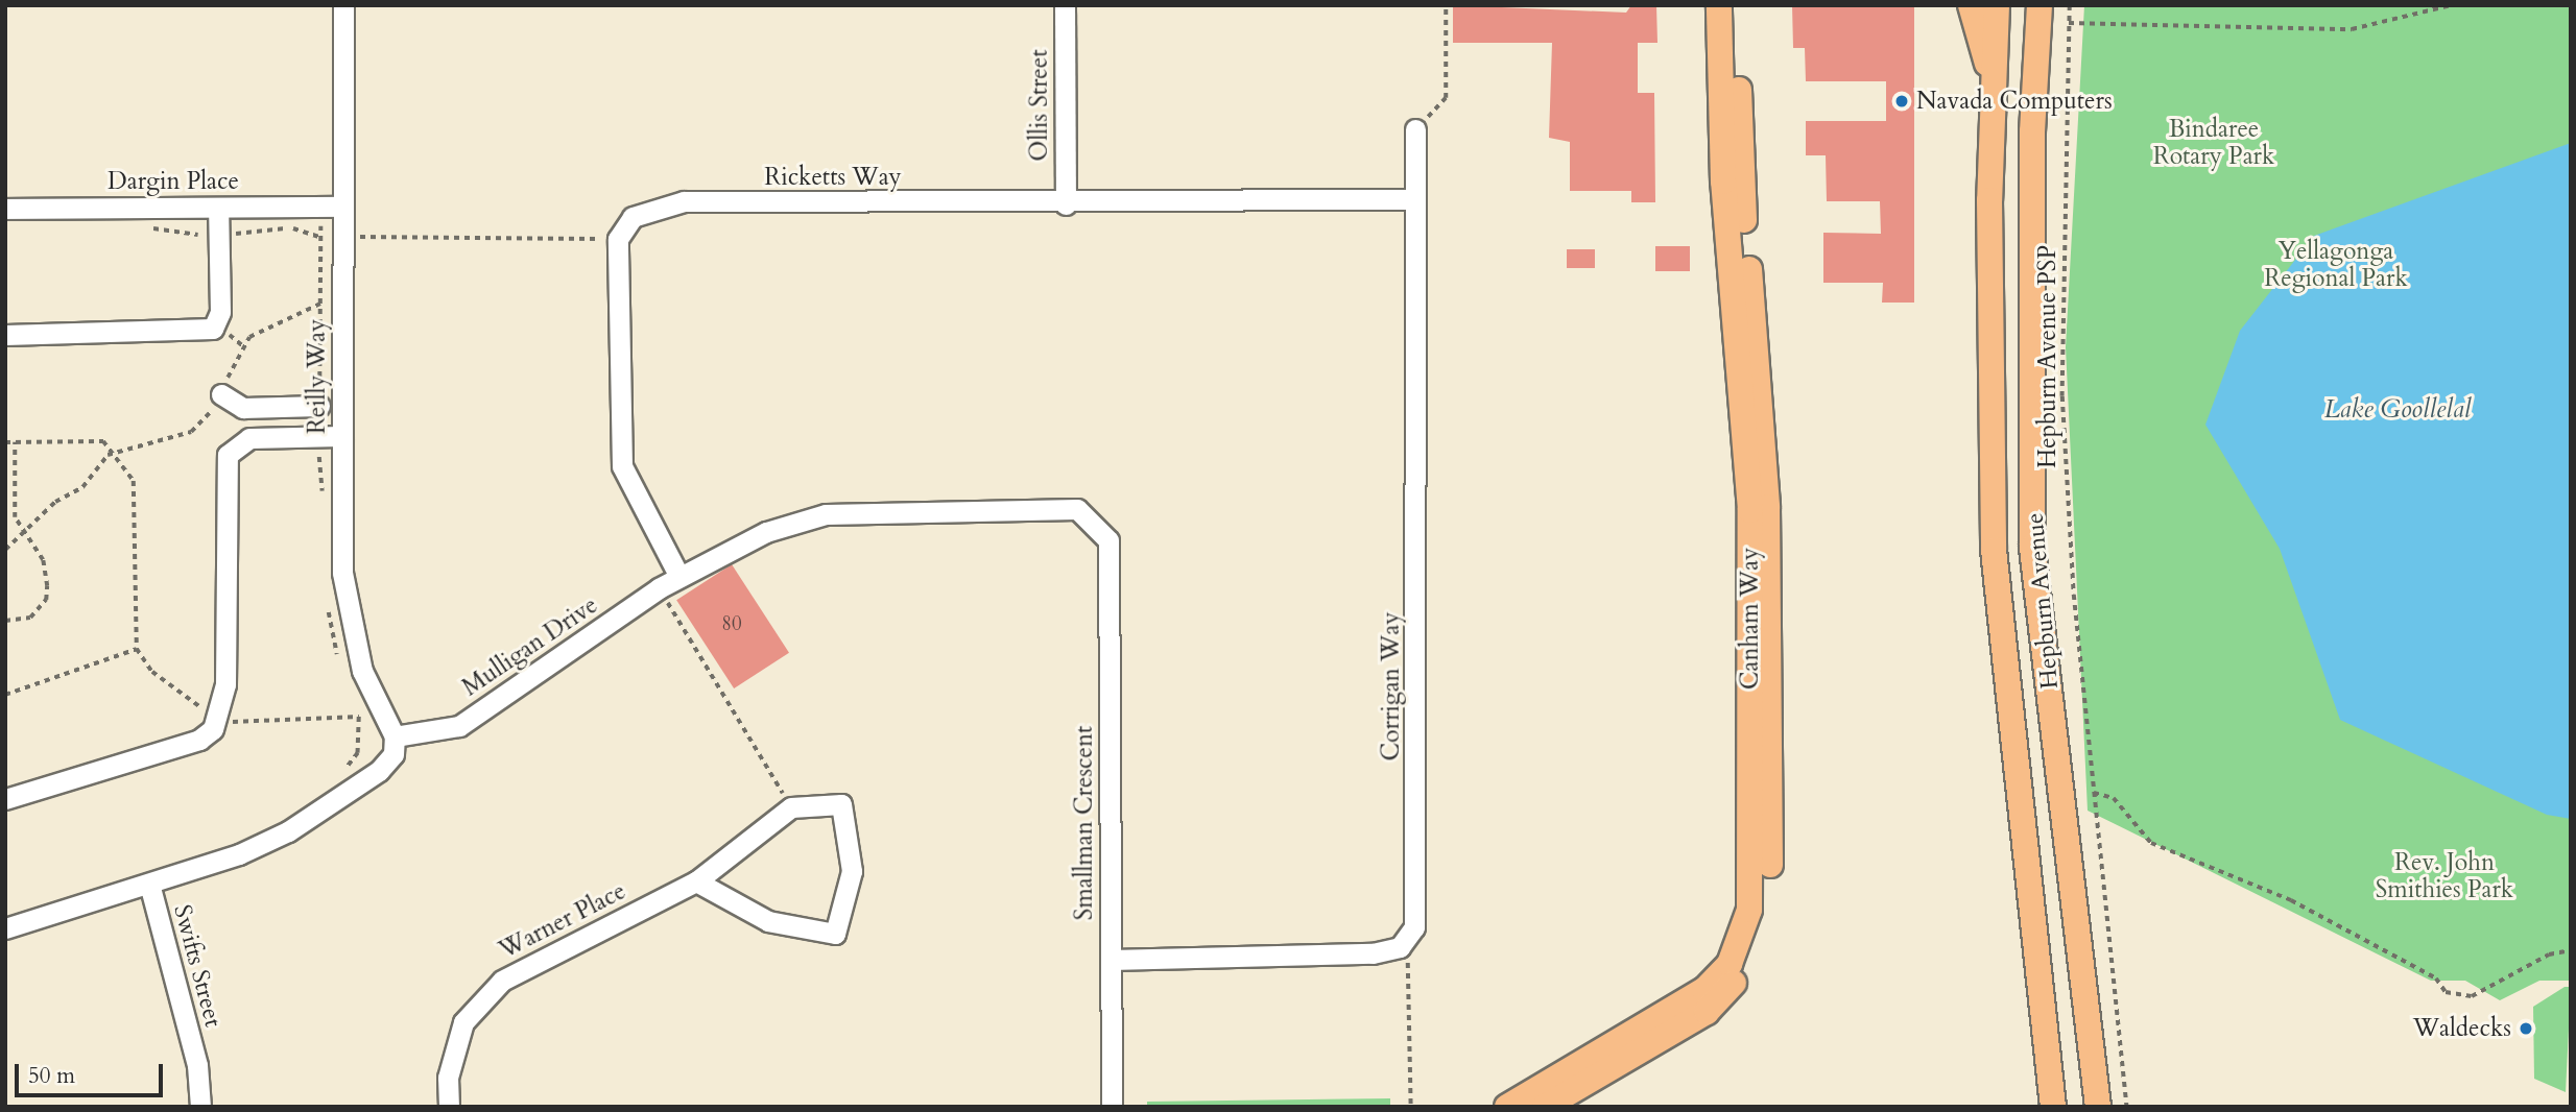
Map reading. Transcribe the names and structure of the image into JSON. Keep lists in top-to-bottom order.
{
  "streets": {
    "main road": ["Hepburn Avenue", "Canham Way"],
    "street": [
      "Ollis Street",
      "Ricketts Way",
      "Dargin Place",
      "Reilly Way",
      "Mulligan Drive",
      "Corrigan Way",
      "Smallman Crescent",
      "Warner Place",
      "Swifts Street"
    ],
    "path": ["Hepburn Avenue PSP"]
  },
  "crossings": [
    ["Ollis Street", "Ricketts Way"],
    ["Ricketts Way", "Corrigan Way"],
    ["Dargin Place", "Reilly Way"],
    ["Reilly Way", "Mulligan Drive"],
    ["Mulligan Drive", "Smallman Crescent"]
  ],
  "water": ["Lake Goollelal"],
  "parks": ["Bindaree Rotary Park", "Yellagonga Regional Park", "Rev. John Smithies Park"],
  "places": ["Navada Computers", "Waldecks"],
  "house_numbers": ["80"],
  "scale_bar": "50 m"
}
